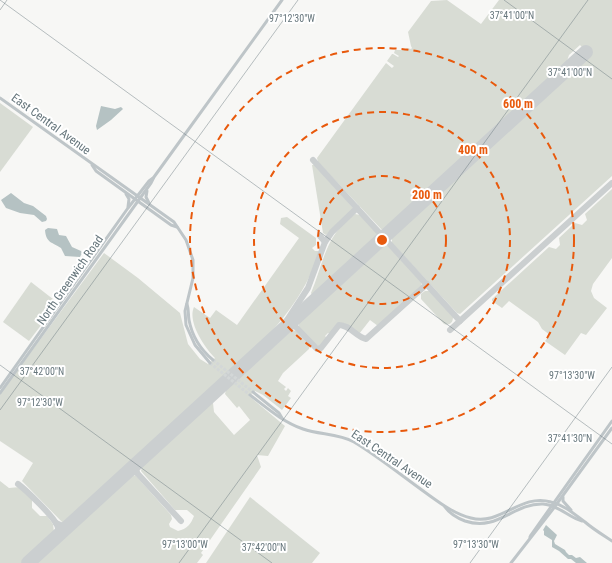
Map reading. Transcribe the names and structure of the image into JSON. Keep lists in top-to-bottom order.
{
  "streets": {
    "main road": ["East Central Avenue", "North Greenwich Road"]
  },
  "crossings": [
    ["East Central Avenue", "North Greenwich Road"]
  ],
  "coordinates": [
    "37°41'00\"N",
    "97°12'30\"W",
    "37°42'00\"N",
    "97°13'30\"W",
    "37°41'30\"N",
    "97°13'00\"W"
  ],
  "rings": ["600 m", "400 m", "200 m"]
}
